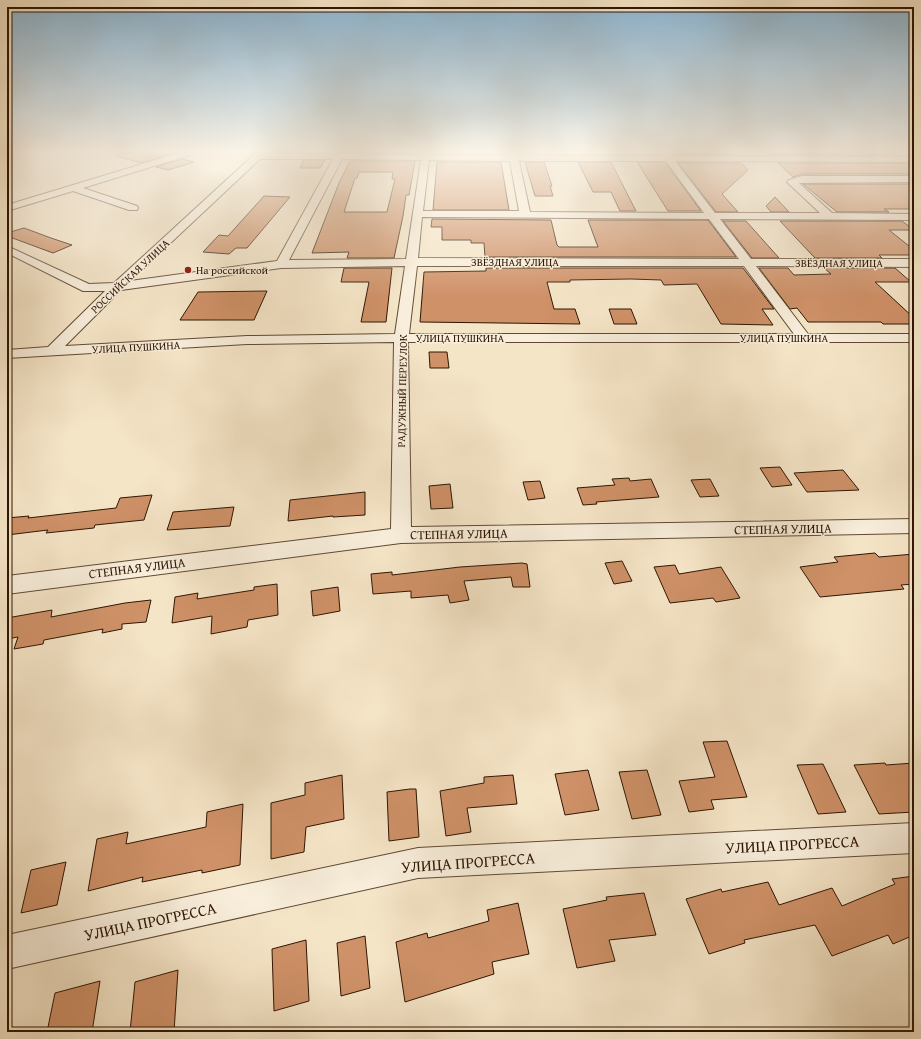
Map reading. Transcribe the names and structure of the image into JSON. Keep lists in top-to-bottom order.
{
  "streets": {
    "street": [
      "ЗВЁЗДНАЯ УЛИЦА",
      "РОССИЙСКАЯ УЛИЦА",
      "УЛИЦА ПУШКИНА",
      "РАДУЖНЫЙ ПЕРЕУЛОК",
      "СТЕПНАЯ УЛИЦА",
      "УЛИЦА ПРОГРЕССА"
    ]
  },
  "crossings": [
    ["ЗВЁЗДНАЯ УЛИЦА", "РОССИЙСКАЯ УЛИЦА"],
    ["ЗВЁЗДНАЯ УЛИЦА", "РАДУЖНЫЙ ПЕРЕУЛОК"],
    ["РОССИЙСКАЯ УЛИЦА", "УЛИЦА ПУШКИНА"],
    ["УЛИЦА ПУШКИНА", "РАДУЖНЫЙ ПЕРЕУЛОК"],
    ["РАДУЖНЫЙ ПЕРЕУЛОК", "СТЕПНАЯ УЛИЦА"]
  ],
  "places": ["На российской"]
}
